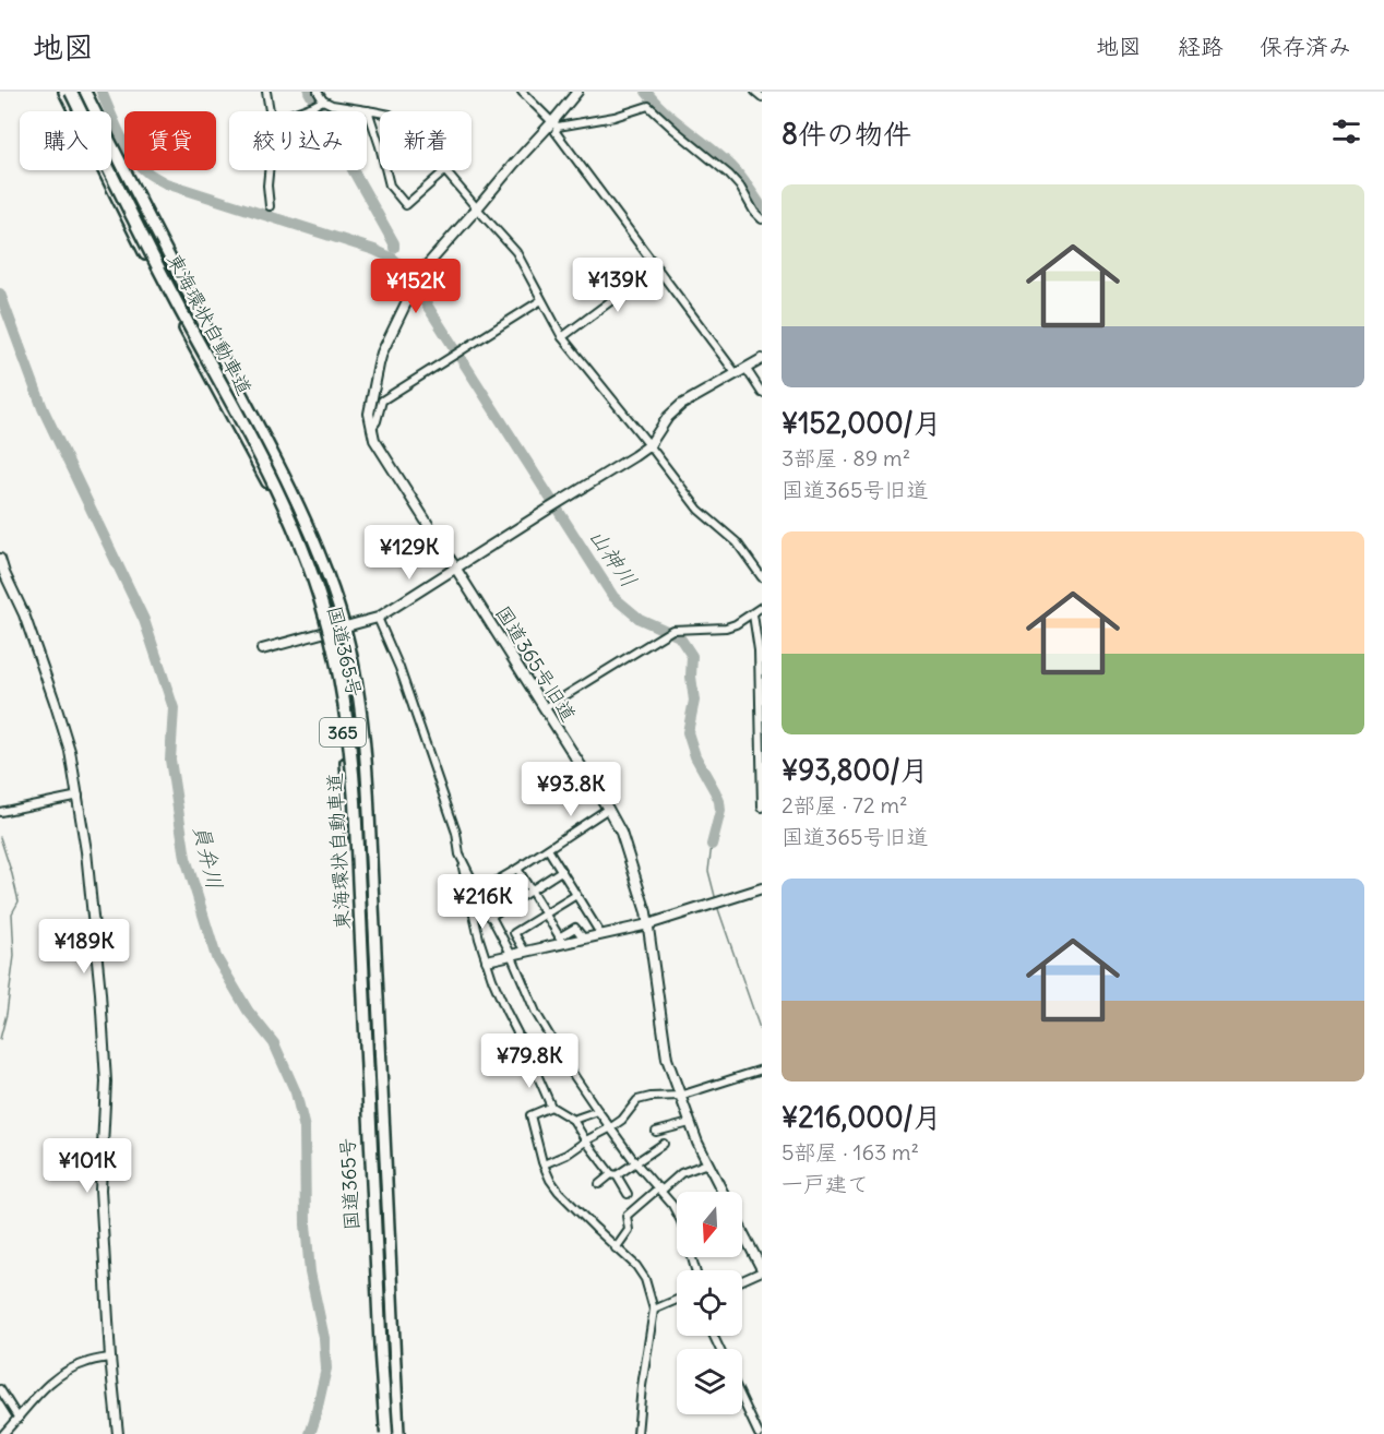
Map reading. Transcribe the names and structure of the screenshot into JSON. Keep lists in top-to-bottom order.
{
  "streets": {
    "highway": ["東海環状自動車道", "国道365号", "365"],
    "street": ["国道365号旧道"]
  },
  "water": ["山神川", "員弁川"],
  "north": "bottom",
  "page": {
    "header": "地図",
    "nav": ["地図", "経路", "保存済み"],
    "heading": "8件の物件",
    "chip": [
      "購入",
      "賃貸",
      "絞り込み",
      "新着"
    ],
    "list": [
      {
        "name": "¥152,000/月",
        "note": "3部屋 · 89 m² · 国道365号旧道"
      },
      {
        "name": "¥93,800/月",
        "note": "2部屋 · 72 m² · 国道365号旧道"
      },
      {
        "name": "¥216,000/月",
        "note": "5部屋 · 163 m² · 一戸建て"
      }
    ],
    "price": [
      "¥139K",
      "¥152K",
      "¥129K",
      "¥93.8K",
      "¥216K",
      "¥189K",
      "¥79.8K",
      "¥101K"
    ]
  }
}
